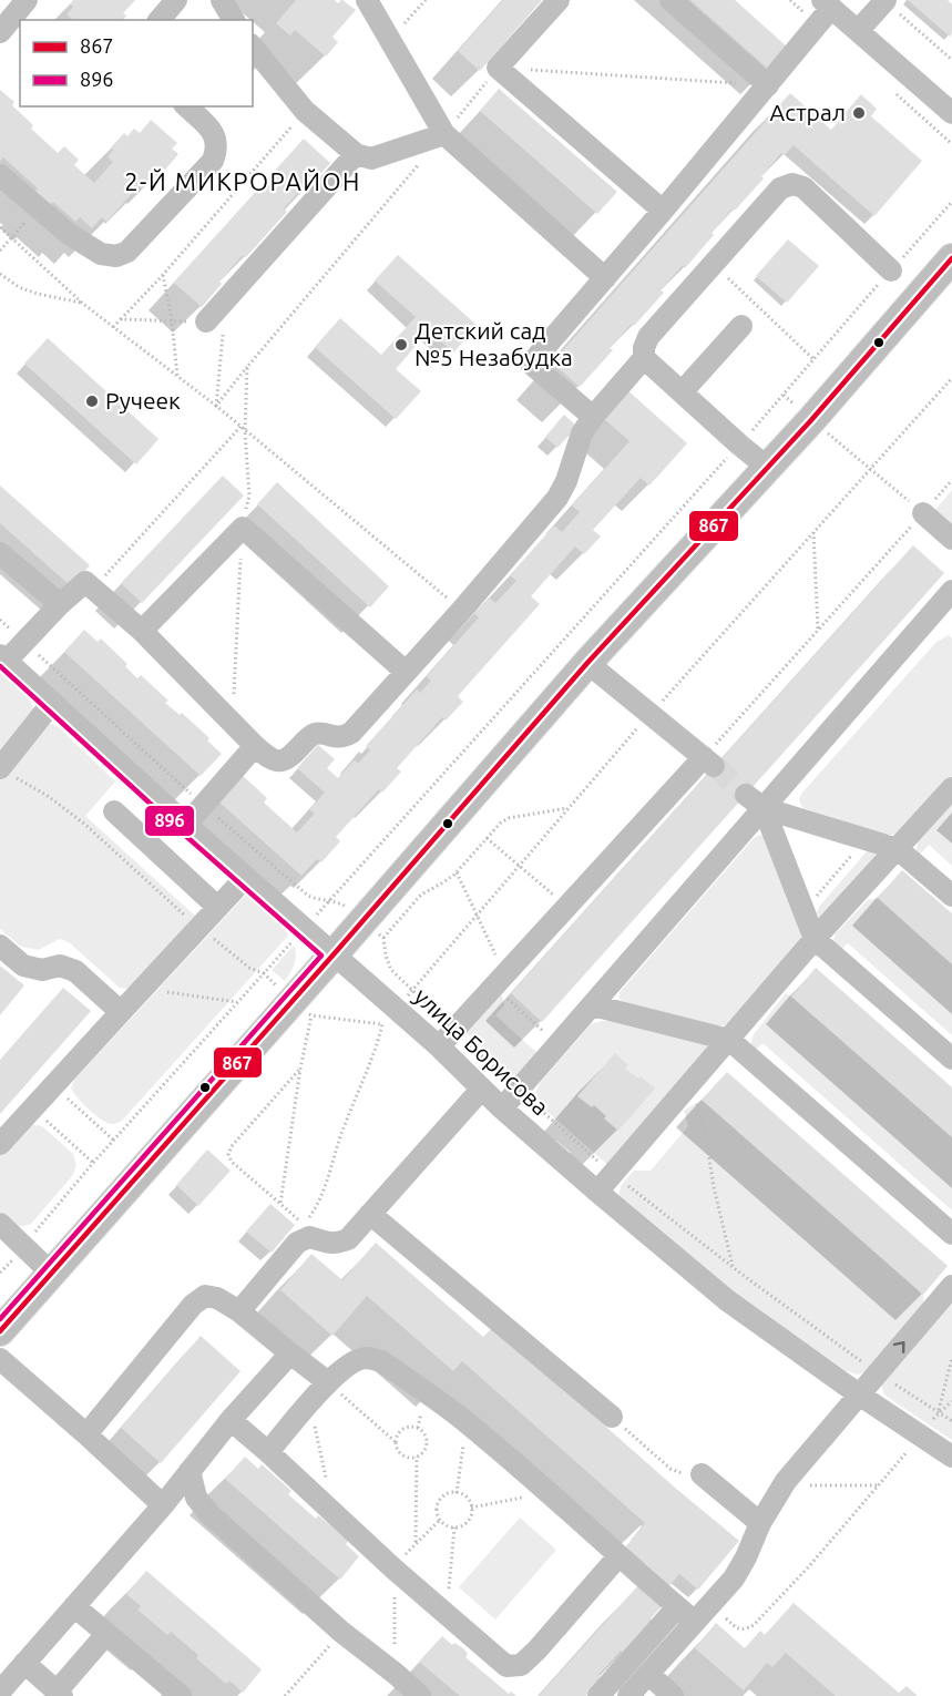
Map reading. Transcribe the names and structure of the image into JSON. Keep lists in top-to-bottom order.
{
  "streets": {
    "street": ["улица Борисова"]
  },
  "districts": ["2-Й МИКРОРАЙОН"],
  "places": ["Астрал", "Детский сад №5 Незабудка", "Ручеек"],
  "lines": ["transit line 867", "transit line 896"],
  "legend": ["867", "896"]
}
